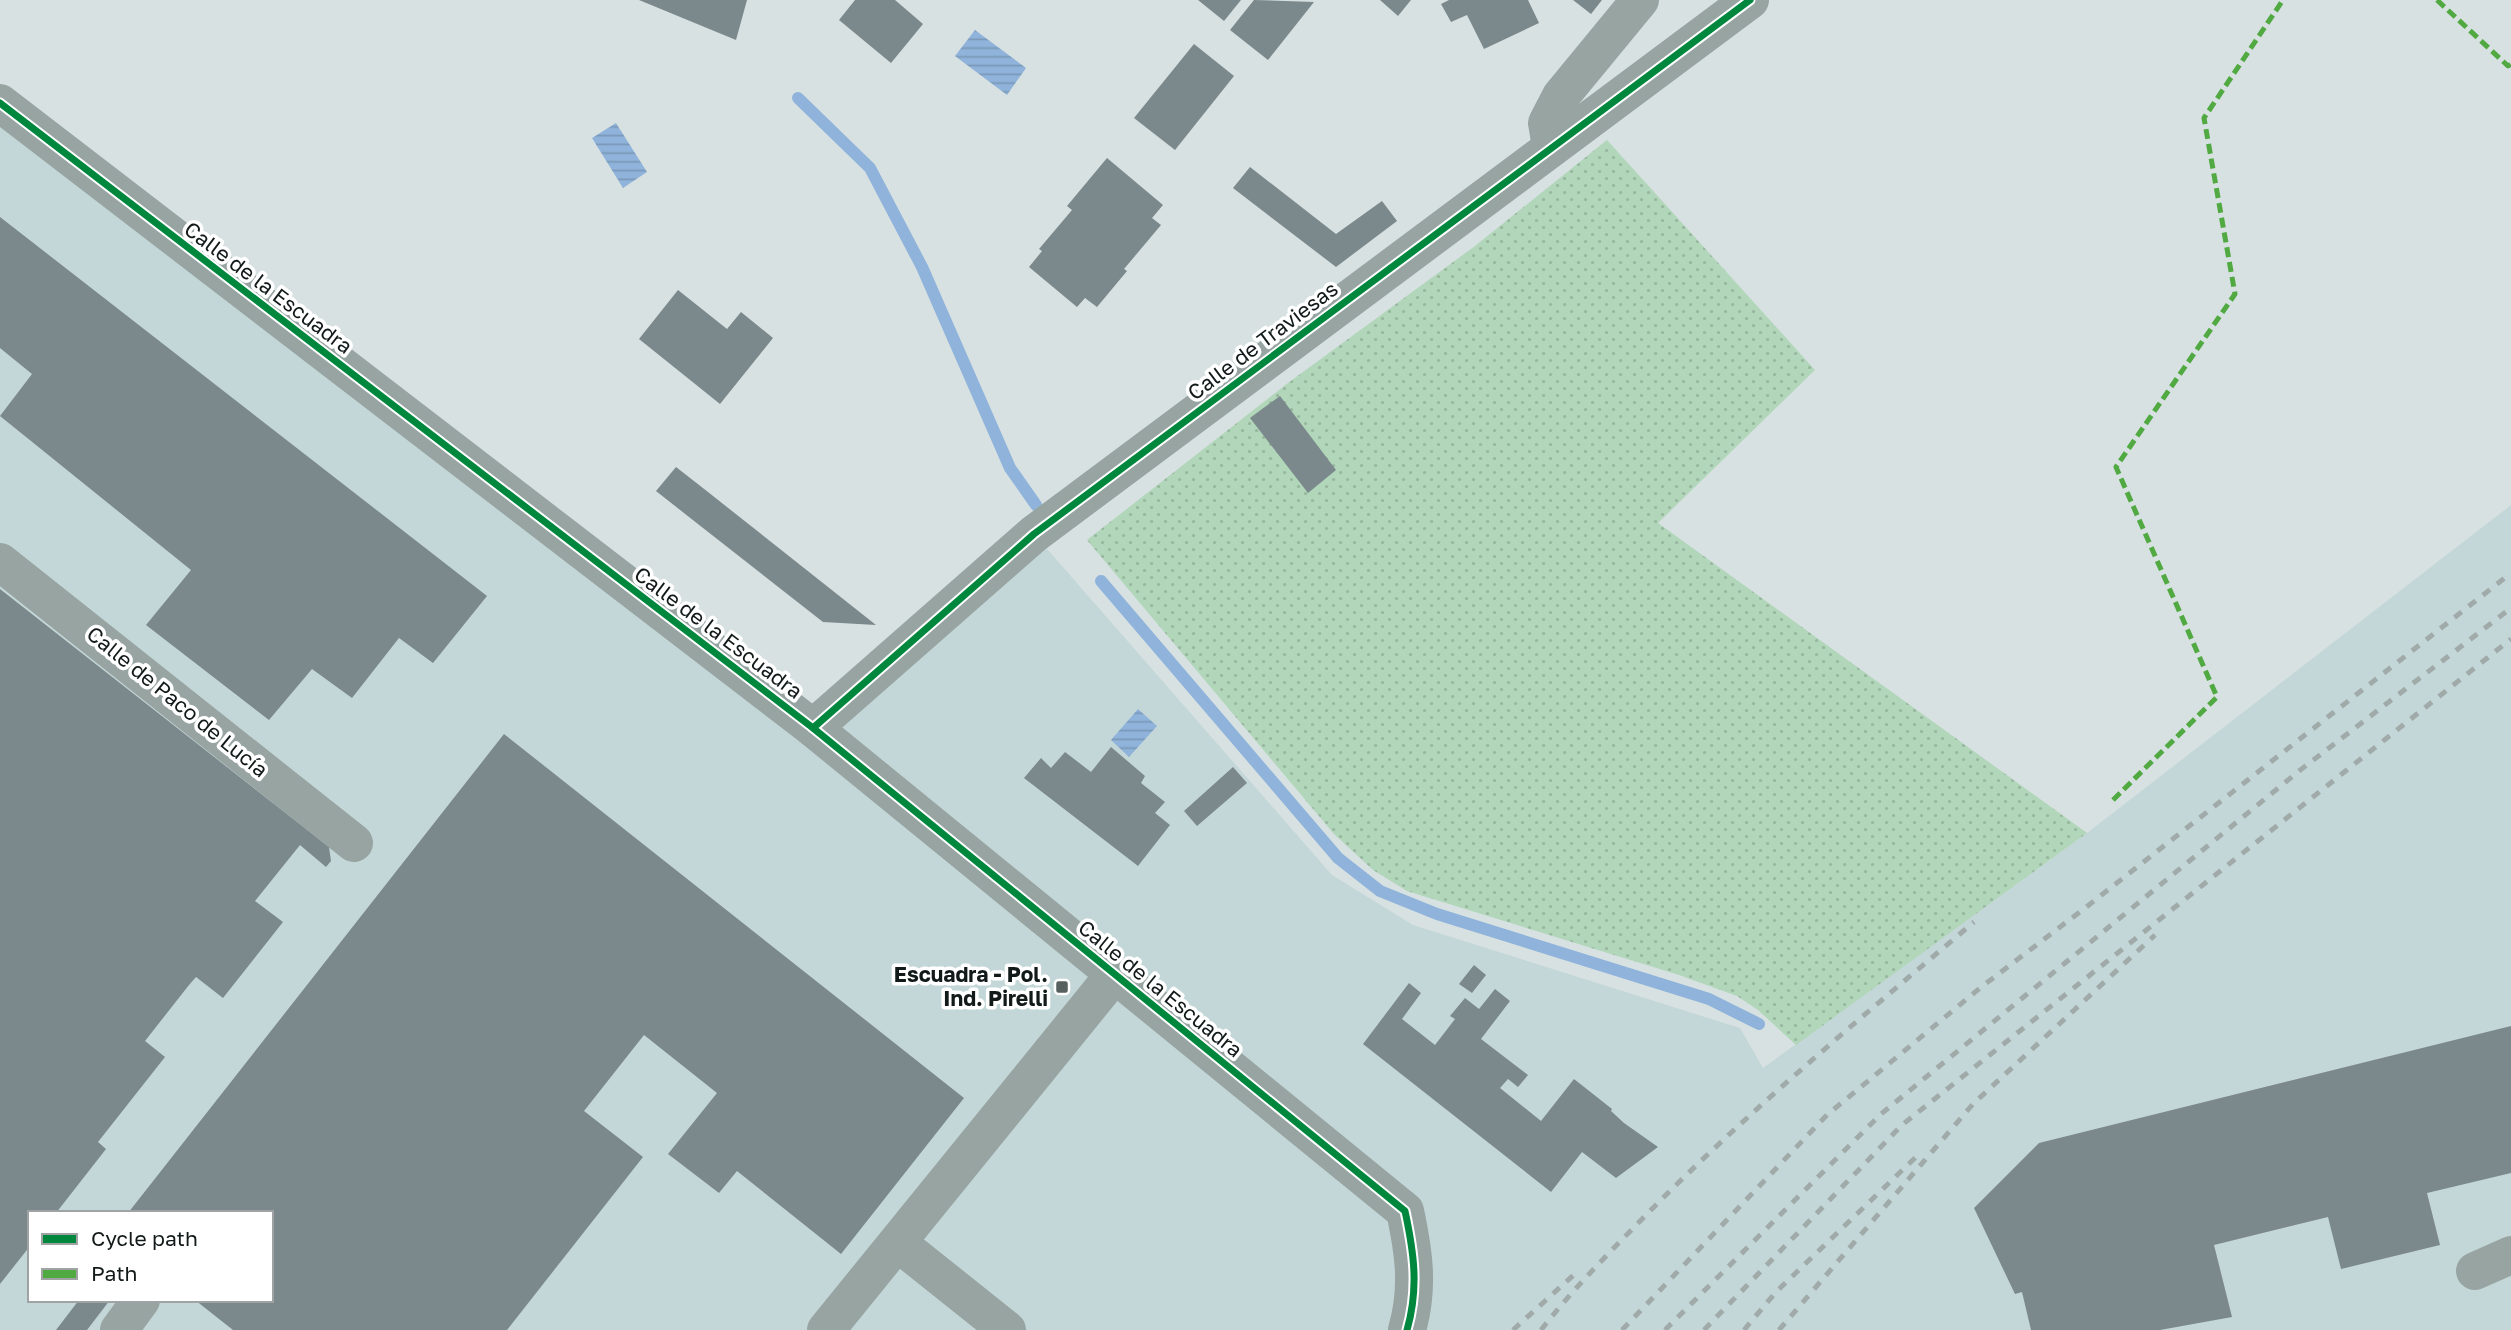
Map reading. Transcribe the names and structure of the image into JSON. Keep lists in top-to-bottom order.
{
  "streets": {
    "street": ["Calle de la Escuadra", "Calle de Traviesas", "Calle de Paco de Lucía"]
  },
  "crossings": [
    ["Calle de la Escuadra", "Calle de Traviesas"]
  ],
  "places": {
    "transit": ["Escuadra - Pol. Ind. Pirelli"]
  },
  "legend": ["Cycle path", "Path"]
}
